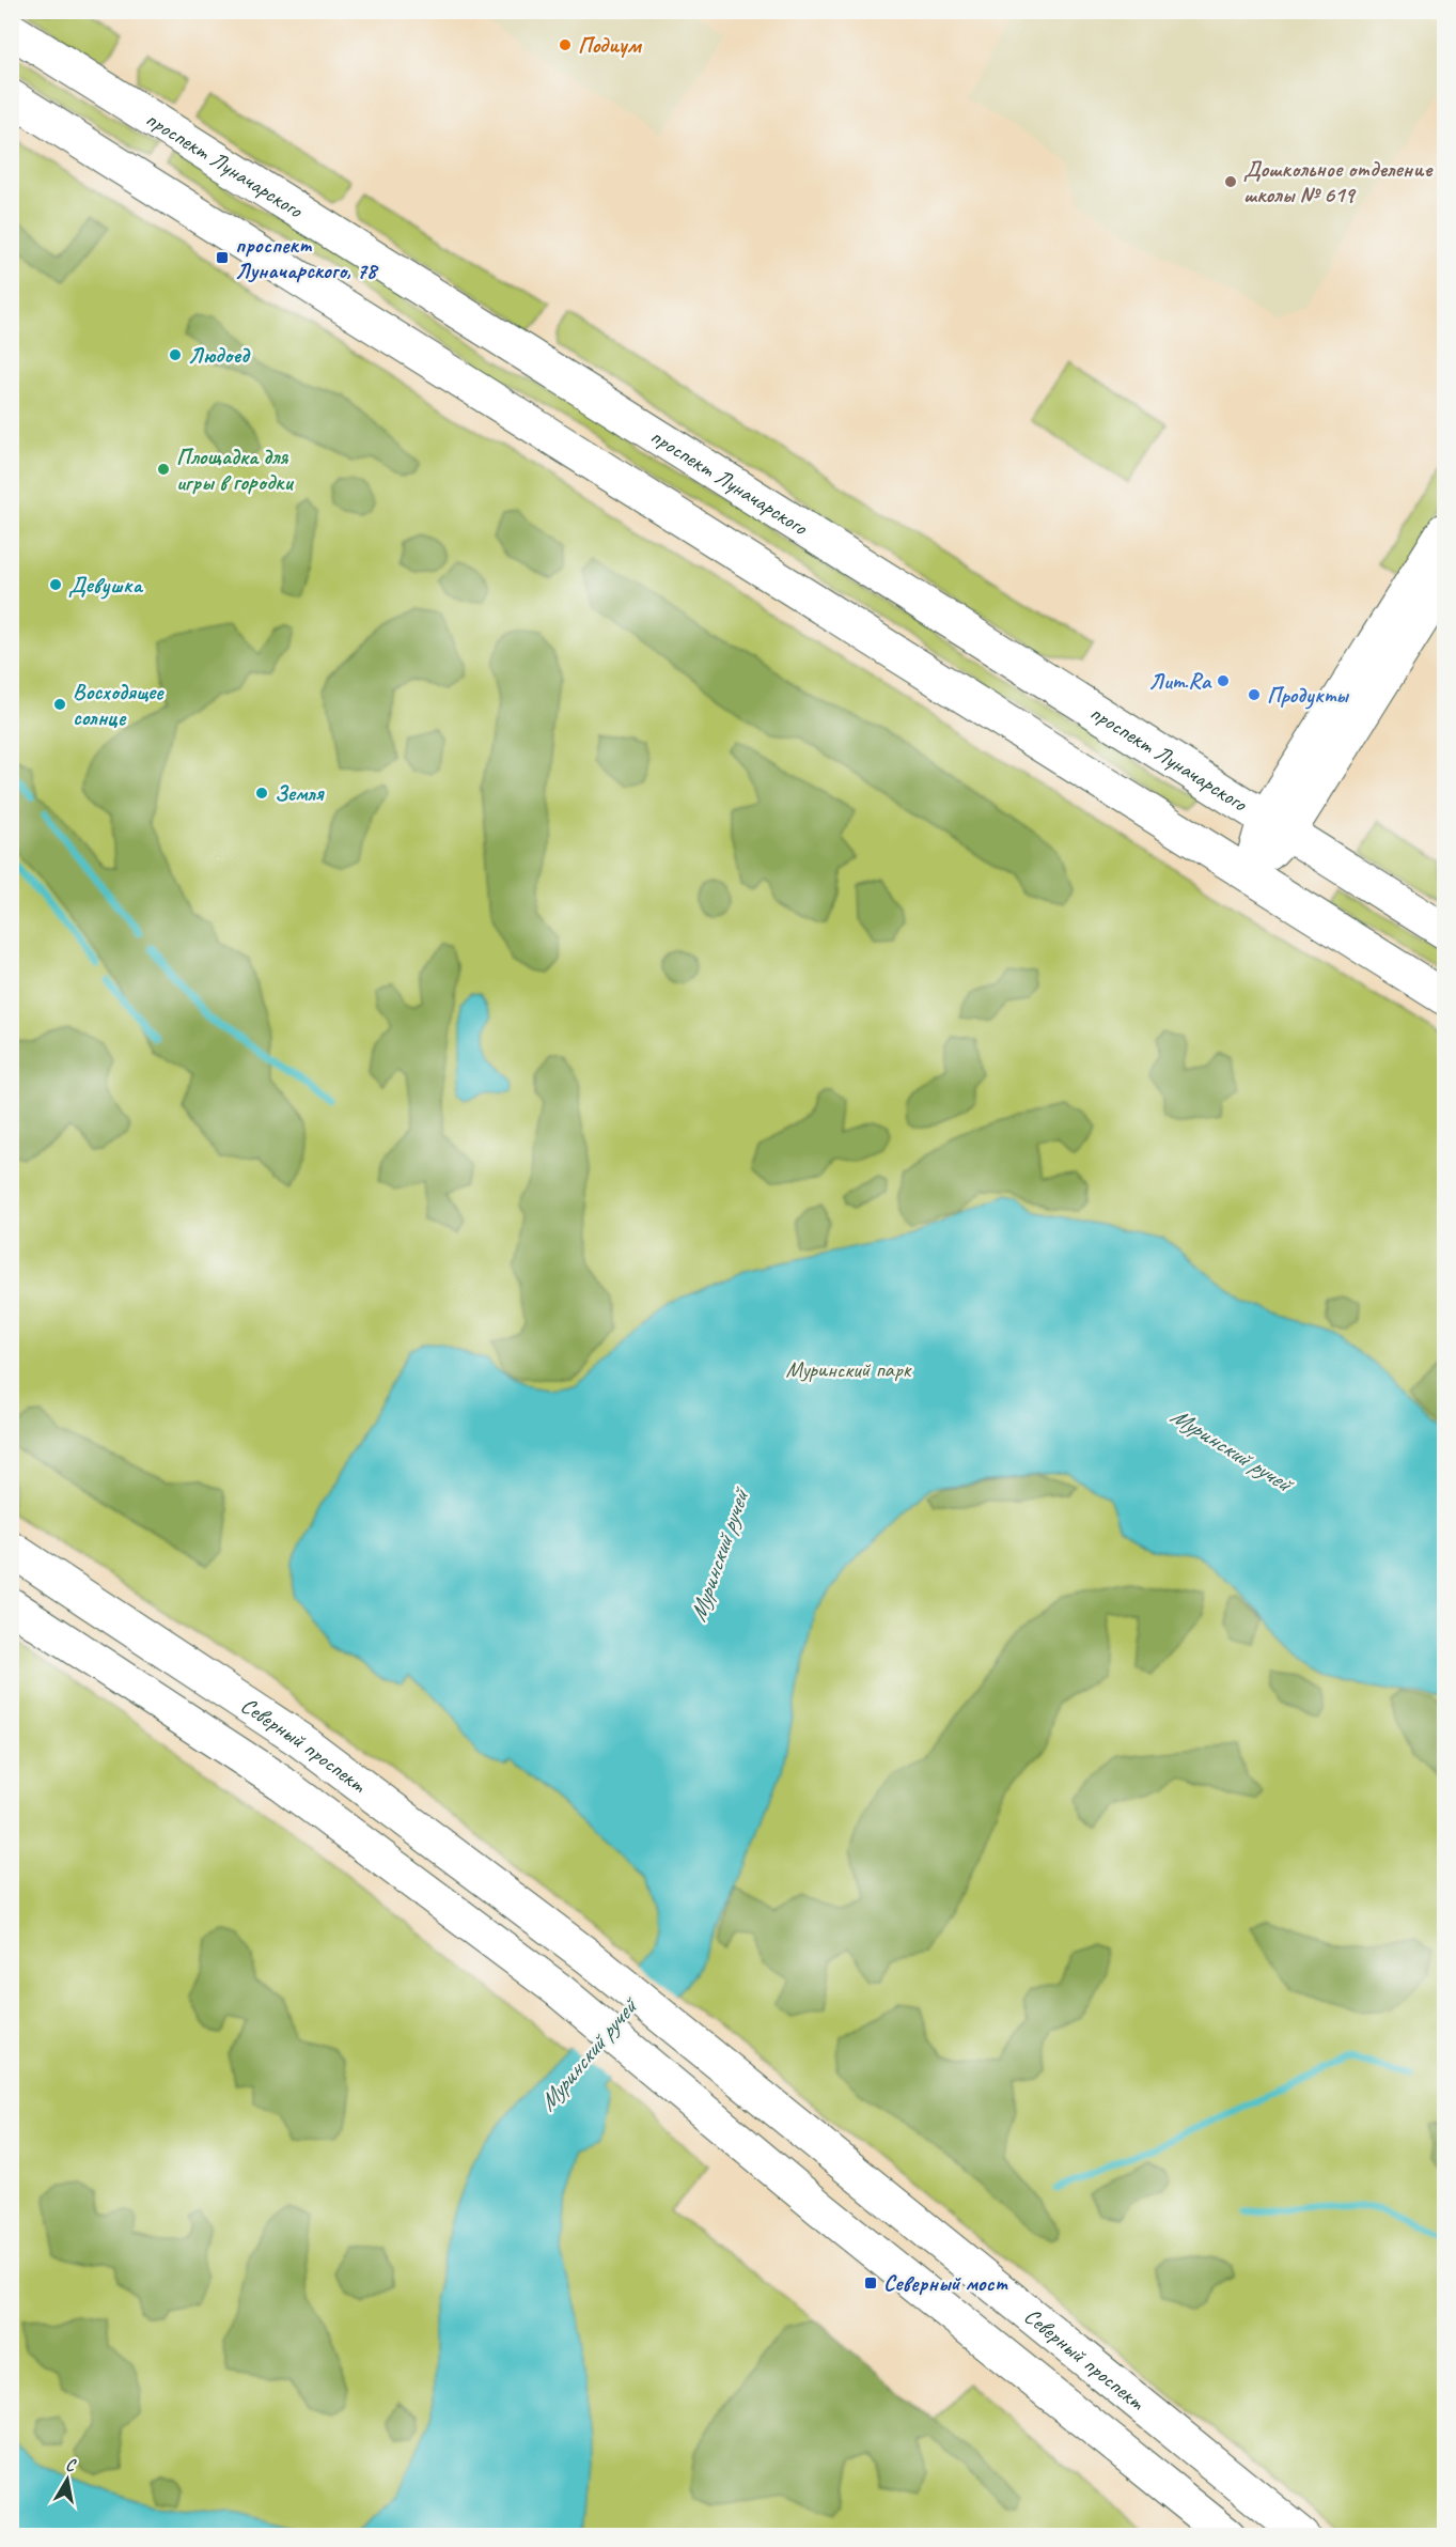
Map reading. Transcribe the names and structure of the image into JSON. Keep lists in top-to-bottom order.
{
  "streets": {
    "main road": ["проспект Луначарского", "Северный проспект"]
  },
  "water": ["Муринский ручей"],
  "parks": ["Муринский парк"],
  "places": {
    "other": [
      "Подиум",
      "Дошкольное отделение школы № 619",
      "Людоед",
      "Площадка для игры в городки",
      "Девушка",
      "Лит.Rа",
      "Продукты",
      "Восходящее солнце",
      "Земля"
    ],
    "transit": ["проспект Луначарского, 78", "Северный мост"]
  },
  "north": "top"
}
